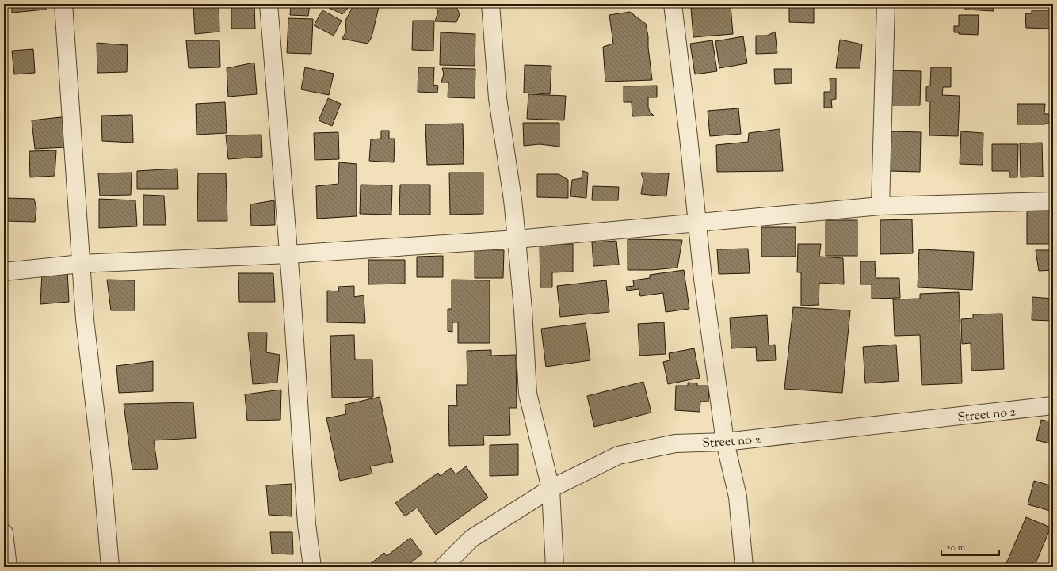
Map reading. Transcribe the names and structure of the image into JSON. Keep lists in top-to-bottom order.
{
  "streets": {
    "street": ["Street no 2"]
  },
  "scale_bar": "20 m"
}
